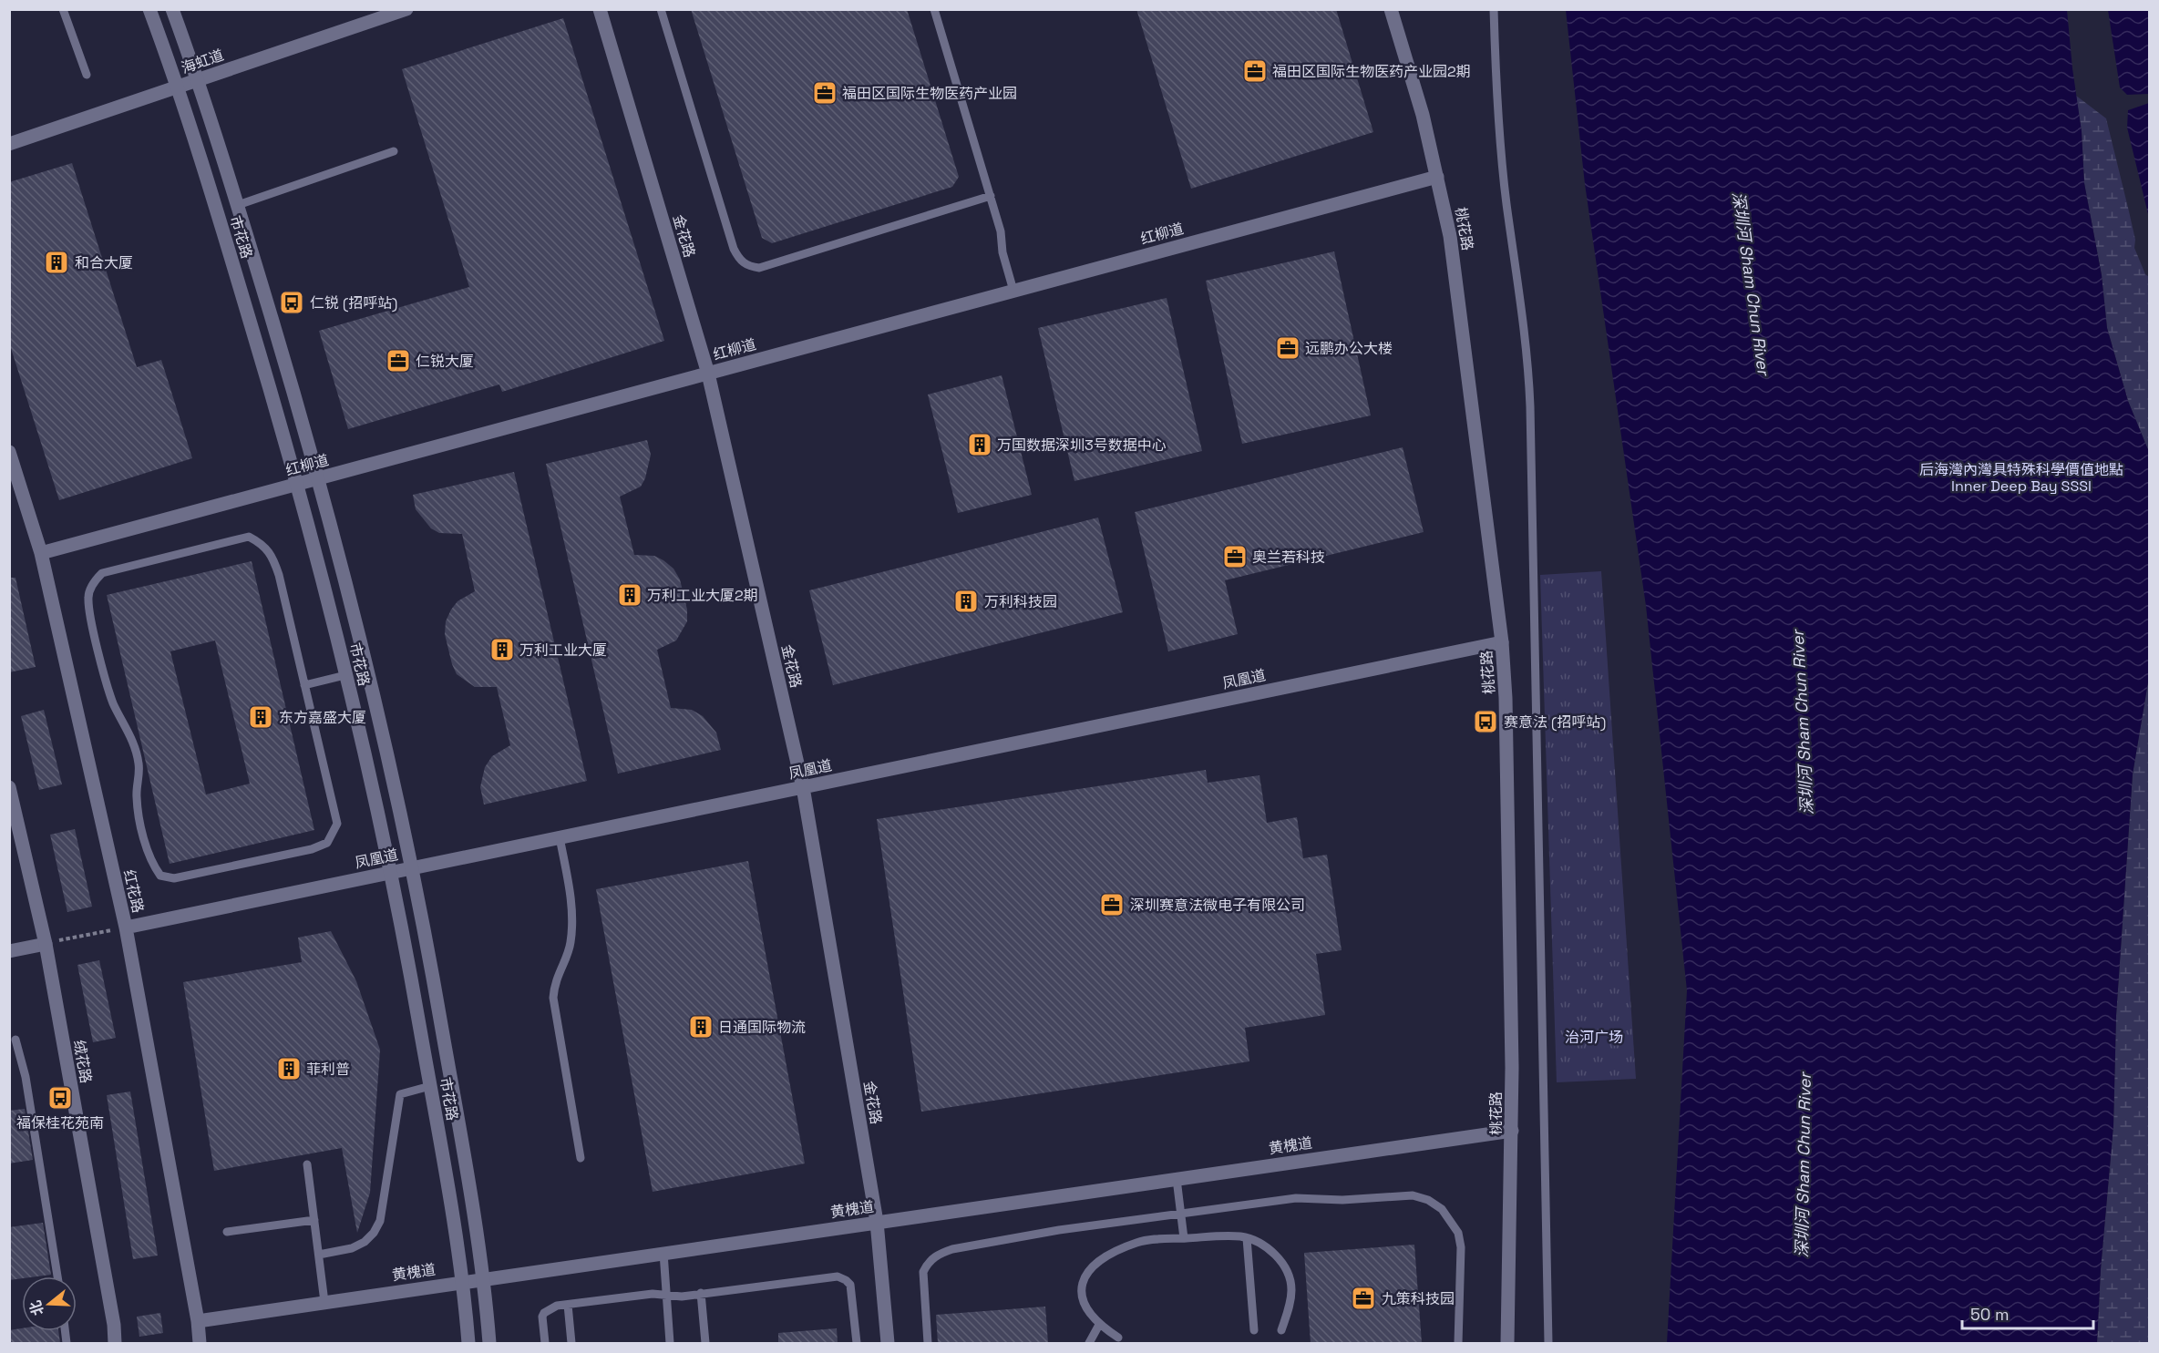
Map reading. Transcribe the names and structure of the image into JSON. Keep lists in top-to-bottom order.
{
  "streets": {
    "street": [
      "海虹道",
      "桃花路",
      "红柳道",
      "金花路",
      "市花路",
      "凤凰道",
      "红花路",
      "绒花路",
      "黄槐道"
    ]
  },
  "crossings": [
    ["海虹道", "市花路"],
    ["桃花路", "红柳道"],
    ["桃花路", "凤凰道"],
    ["桃花路", "黄槐道"],
    ["红柳道", "金花路"],
    ["红柳道", "市花路"],
    ["红柳道", "红花路"],
    ["金花路", "凤凰道"],
    ["金花路", "黄槐道"],
    ["市花路", "凤凰道"],
    ["市花路", "黄槐道"],
    ["凤凰道", "红花路"],
    ["红花路", "黄槐道"]
  ],
  "water": ["深圳河 Sham Chun River"],
  "parks": ["后海灣內灣具特殊科學價值地點 Inner Deep Bay SSSI", "治河广场"],
  "places": {
    "office": [
      "福田区国际生物医药产业园2期",
      "福田区国际生物医药产业园",
      "远鹏办公大楼",
      "仁锐大厦",
      "奥兰若科技",
      "深圳赛意法微电子有限公司",
      "九策科技园"
    ],
    "building": [
      "和合大厦",
      "万国数据深圳3号数据中心",
      "万利工业大厦2期",
      "万利科技园",
      "万利工业大厦",
      "东方嘉盛大厦",
      "日通国际物流",
      "菲利普"
    ],
    "bus stop": ["仁锐 (招呼站)", "赛意法 (招呼站)", "福保桂花苑南"]
  },
  "scale_bar": "50 m",
  "north": "left"
}
